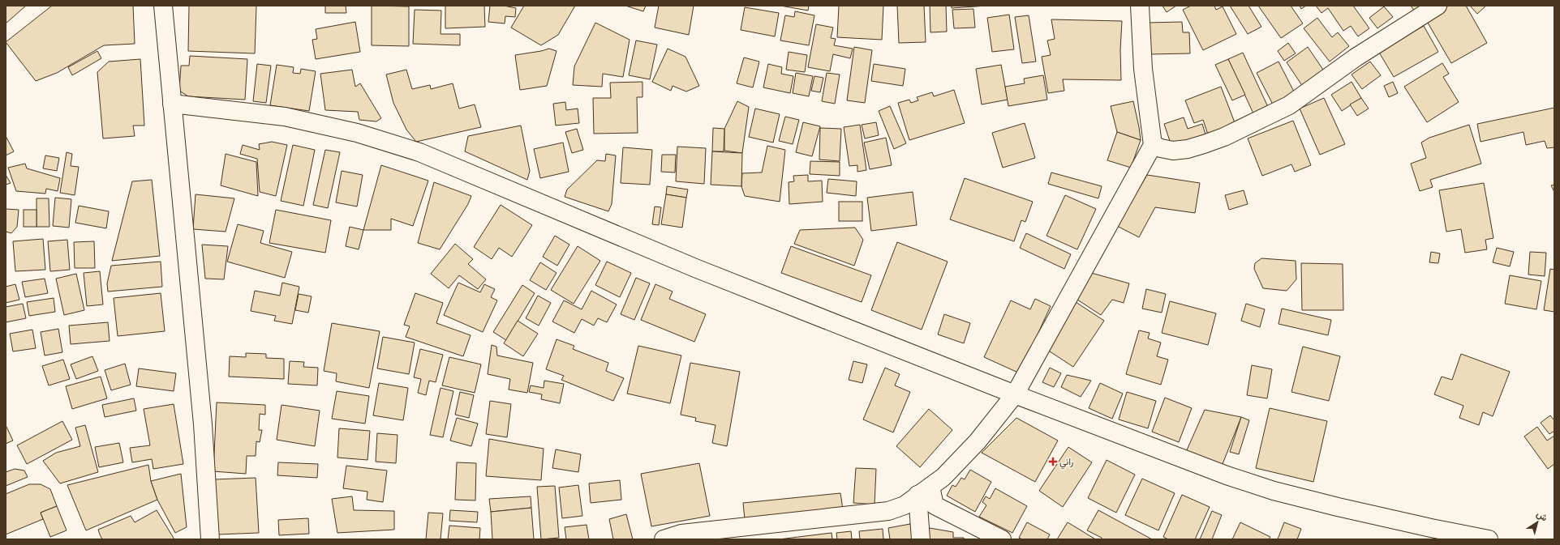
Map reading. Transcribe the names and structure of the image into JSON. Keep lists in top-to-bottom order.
{
  "places": {
    "health": ["راني"]
  },
  "north": "top right"
}
